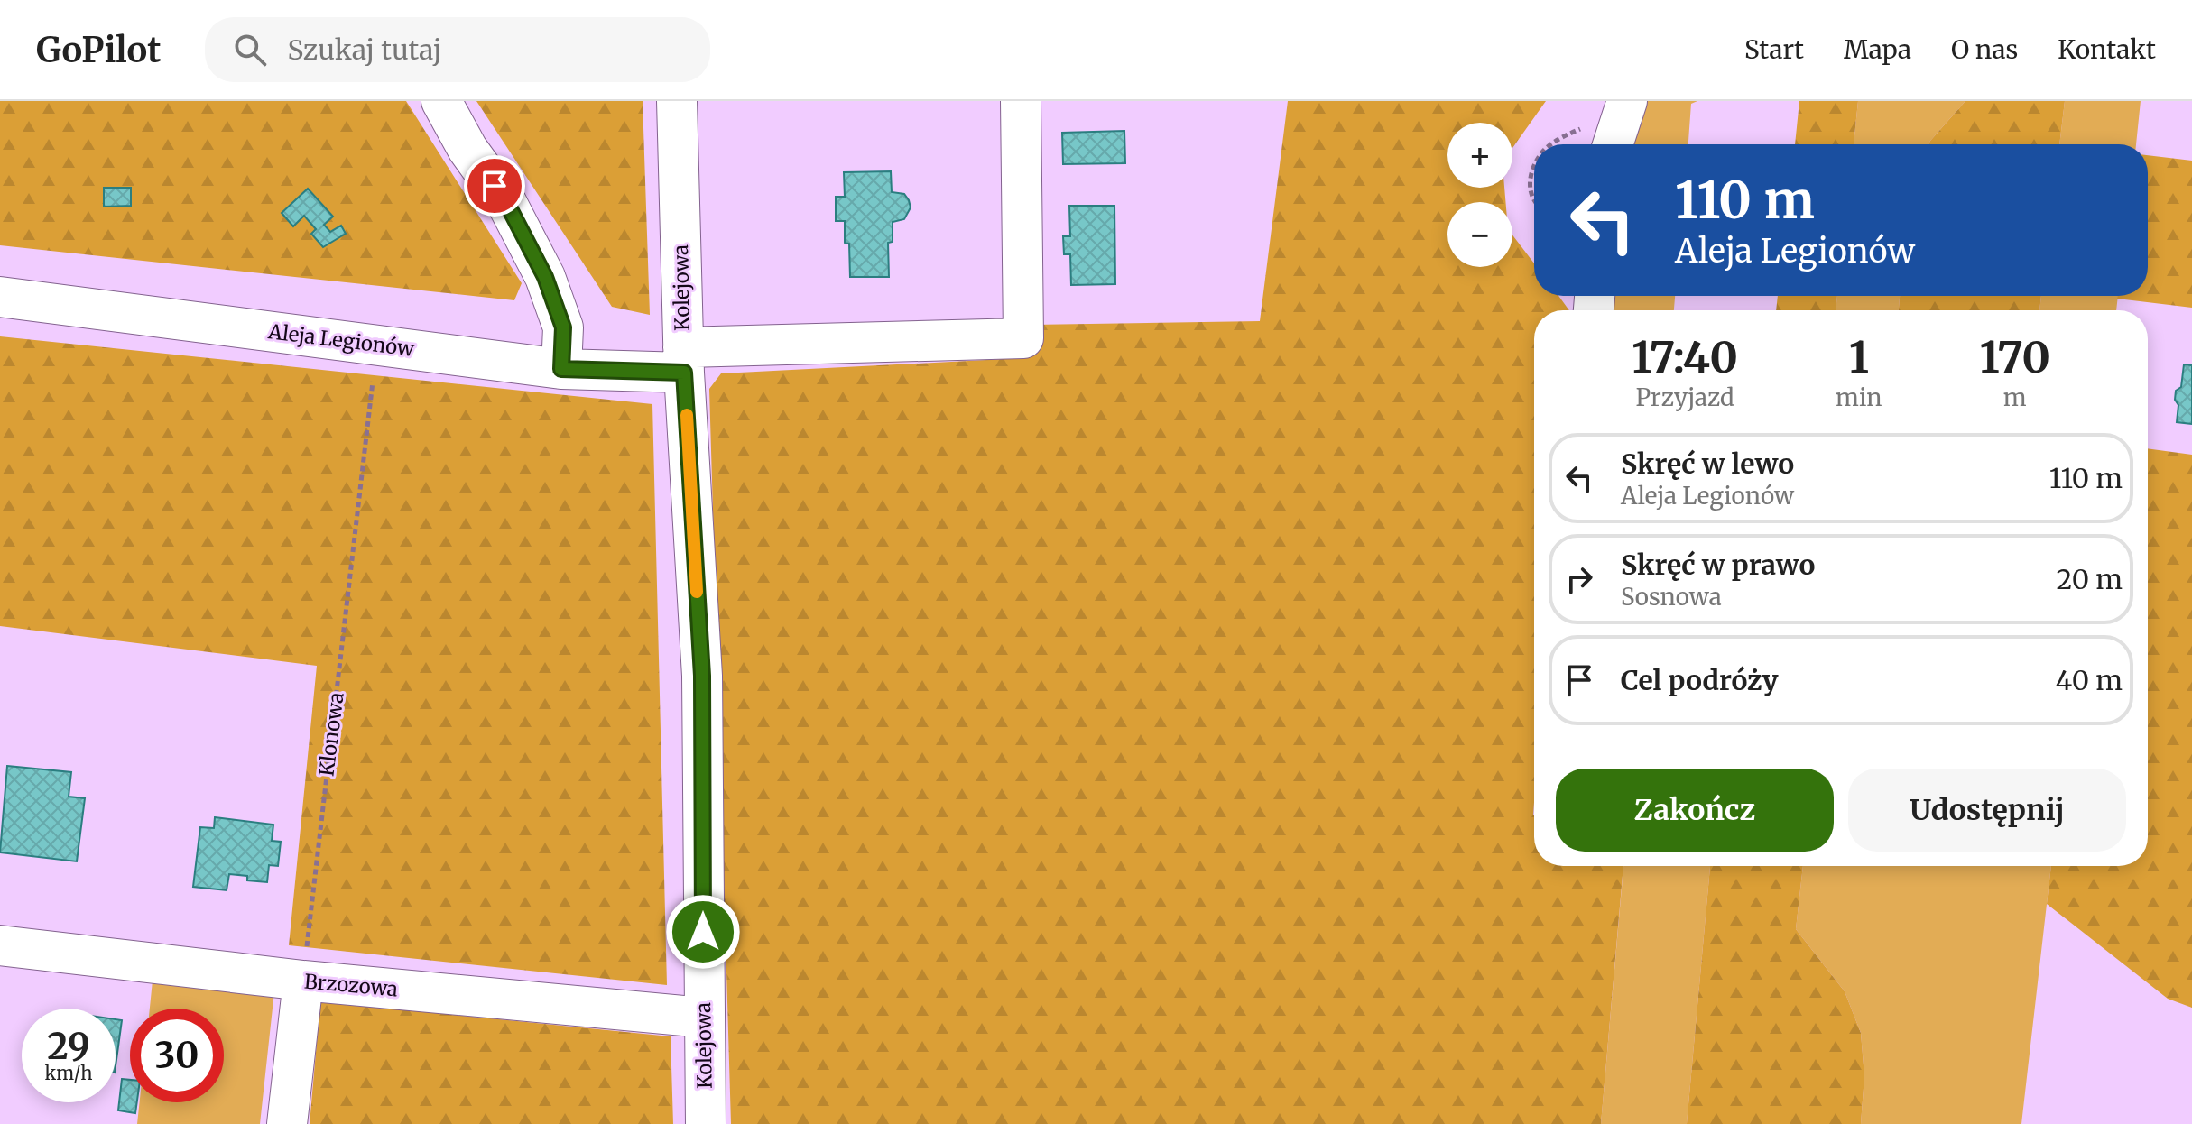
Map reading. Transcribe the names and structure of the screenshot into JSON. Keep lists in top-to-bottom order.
{
  "streets": {
    "street": ["Kolejowa", "Aleja Legionów", "Brzozowa"],
    "path": ["Klonowa"]
  },
  "crossings": [
    ["Kolejowa", "Aleja Legionów"],
    ["Kolejowa", "Brzozowa"],
    ["Aleja Legionów", "Klonowa"],
    ["Klonowa", "Brzozowa"]
  ],
  "page": {
    "header": "GoPilot",
    "search": "Szukaj tutaj",
    "nav": [
      "Start",
      "Mapa",
      "O nas",
      "Kontakt"
    ],
    "map_buttons": ["+", "−"],
    "turn": ["110 m", "Aleja Legionów"],
    "eta": [
      "17:40",
      "Przyjazd",
      "1",
      "min",
      "170",
      "m"
    ],
    "list": [
      {
        "name": "Skręć w lewo",
        "note": "Aleja Legionów",
        "value": "110 m"
      },
      {
        "name": "Skręć w prawo",
        "note": "Sosnowa",
        "value": "20 m"
      },
      {
        "name": "Cel podróży",
        "value": "40 m"
      }
    ],
    "buttons": ["Zakończ", "Udostępnij"],
    "speed": "29 km/h",
    "limit": "30"
  }
}
